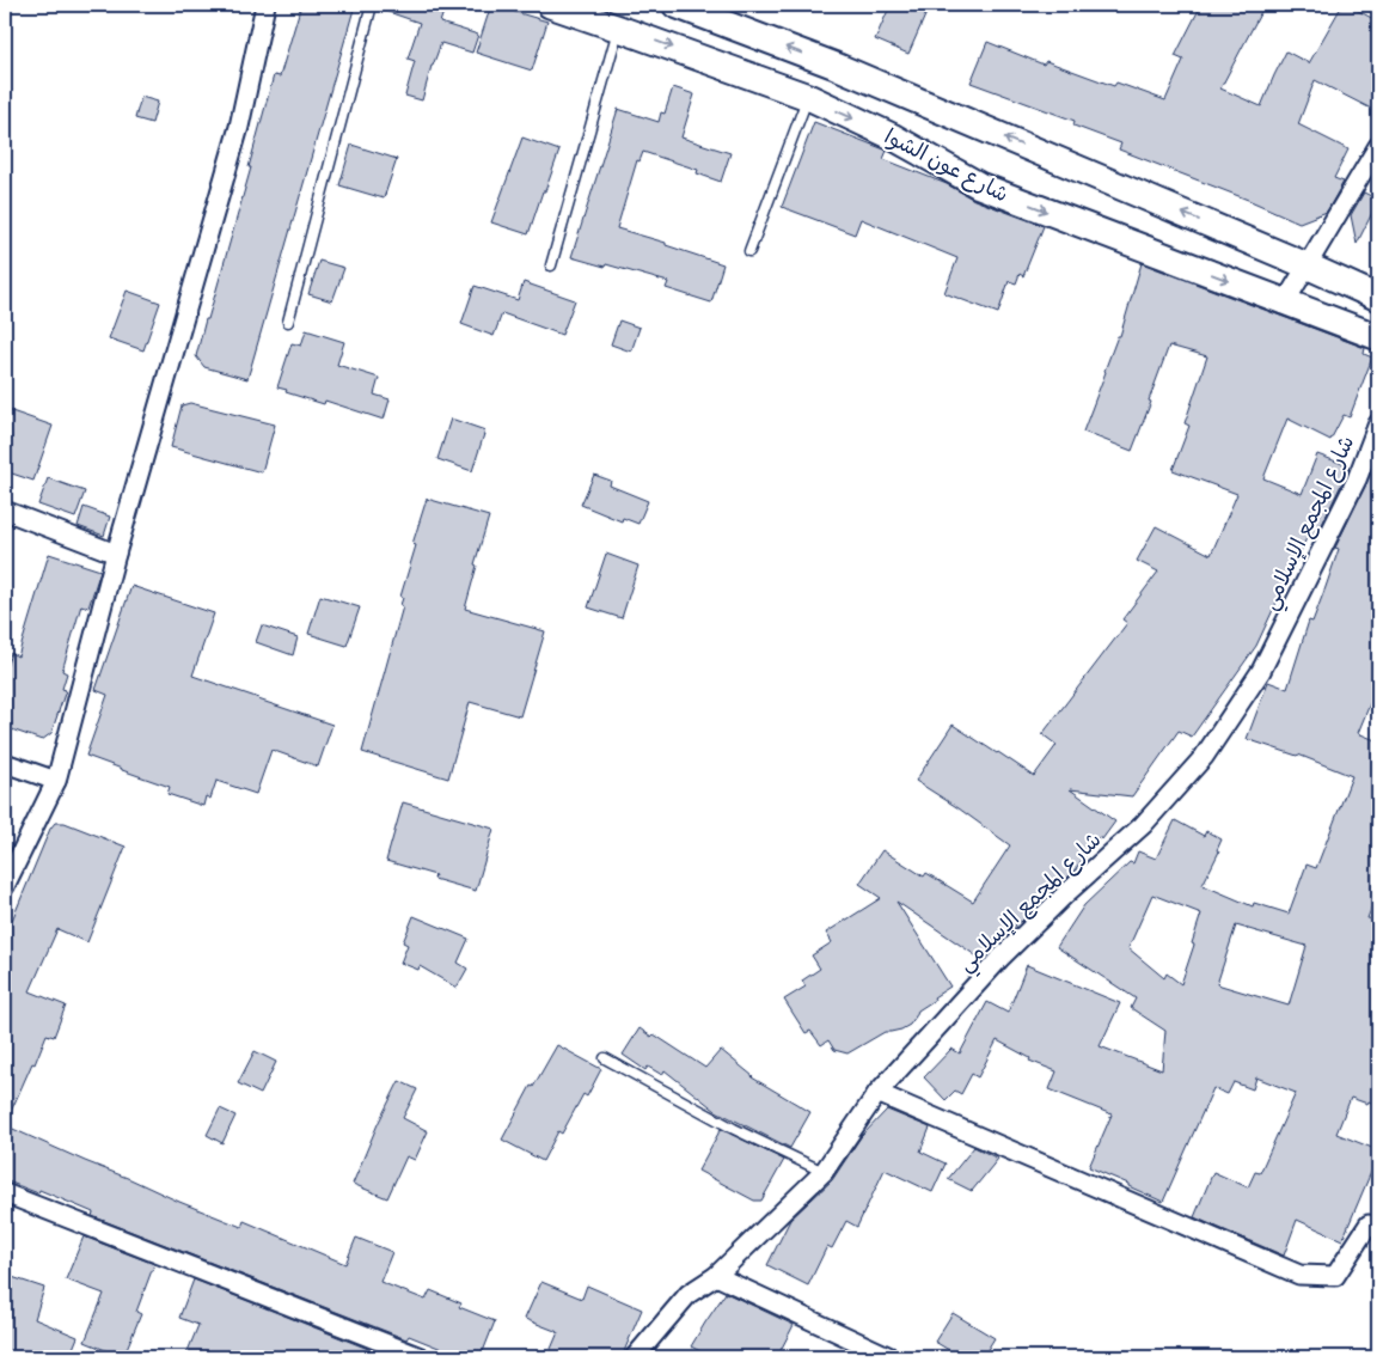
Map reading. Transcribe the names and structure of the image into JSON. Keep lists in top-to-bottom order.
{
  "streets": {
    "main road": ["شارع عون الشوا"],
    "street": ["شارع المجمع الإسلامي"]
  }
}
